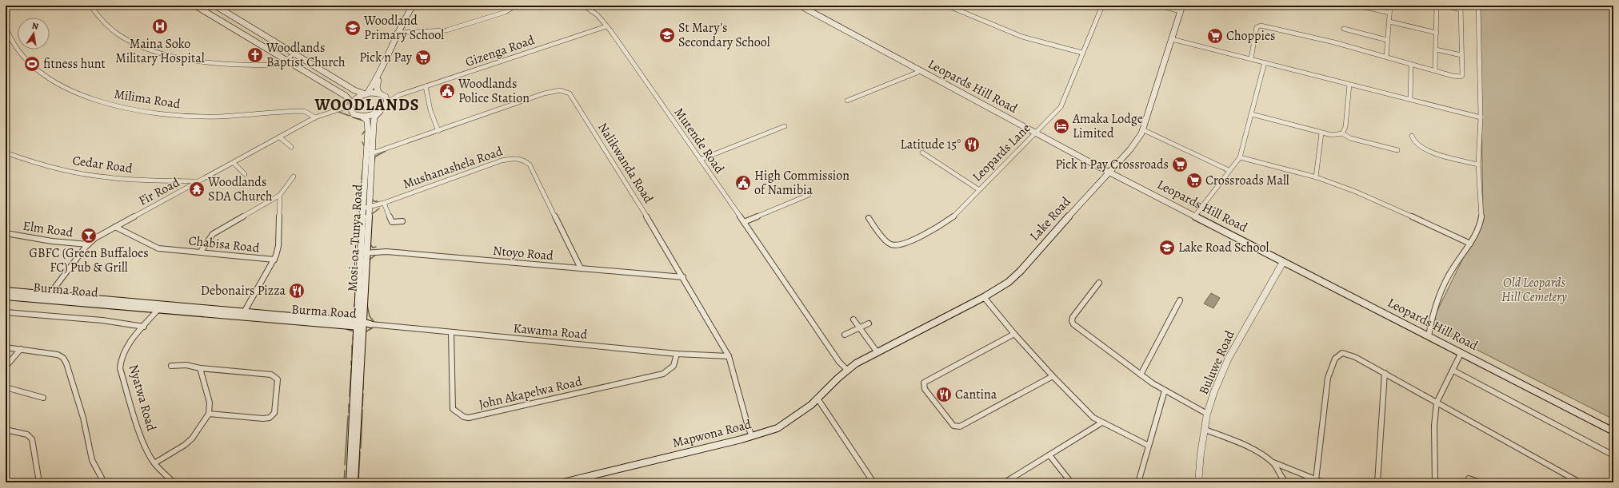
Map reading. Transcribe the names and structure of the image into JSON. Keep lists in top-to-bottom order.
{
  "streets": {
    "main road": [
      "Leopards Hill Road",
      "Lake Road",
      "Mosi-oa-Tunya Road",
      "Burma Road",
      "Mapwona Road"
    ],
    "street": [
      "Gizenga Road",
      "Milima Road",
      "Mutende Road",
      "Leopards Lane",
      "Nalikwanda Road",
      "Cedar Road",
      "Mushanashela Road",
      "Fir Road",
      "Elm Road",
      "Chabisa Road",
      "Ntoyo Road",
      "Kawama Road",
      "Buluwe Road",
      "John Akapelwa Road",
      "Nyatwa Road"
    ]
  },
  "crossings": [
    ["Gizenga Road", "Mutende Road"],
    ["Gizenga Road", "Fir Road"],
    ["Gizenga Road", "Mosi-oa-Tunya Road"],
    ["Leopards Hill Road", "Leopards Lane"],
    ["Leopards Hill Road", "Lake Road"],
    ["Leopards Hill Road", "Buluwe Road"],
    ["Milima Road", "Fir Road"],
    ["Mutende Road", "Lake Road"],
    ["Mutende Road", "Mapwona Road"],
    ["Nalikwanda Road", "Mosi-oa-Tunya Road"],
    ["Nalikwanda Road", "Ntoyo Road"],
    ["Nalikwanda Road", "Kawama Road"],
    ["Nalikwanda Road", "Mapwona Road"],
    ["Cedar Road", "Fir Road"],
    ["Mushanashela Road", "Mosi-oa-Tunya Road"],
    ["Mushanashela Road", "Ntoyo Road"],
    ["Fir Road", "Elm Road"],
    ["Fir Road", "Mosi-oa-Tunya Road"],
    ["Fir Road", "Chabisa Road"],
    ["Fir Road", "Burma Road"],
    ["Lake Road", "Mapwona Road"],
    ["Mosi-oa-Tunya Road", "Ntoyo Road"],
    ["Mosi-oa-Tunya Road", "Burma Road"],
    ["Chabisa Road", "Burma Road"],
    ["Burma Road", "Kawama Road"],
    ["Burma Road", "Nyatwa Road"],
    ["Kawama Road", "John Akapelwa Road"]
  ],
  "districts": ["WOODLANDS"],
  "parks": ["Old Leopards Hill Cemetery"],
  "places": {
    "hospital": ["Maina Soko Military Hospital"],
    "school or university": ["Woodland Primary School", "St Mary's Secondary School", "Lake Road School"],
    "supermarket": [
      "Choppies",
      "Pick n Pay",
      "Pick n Pay Crossroads",
      "Crossroads Mall"
    ],
    "church": ["Woodlands Baptist Church"],
    "sports": ["fitness hunt"],
    "public building": ["Woodlands Police Station", "High Commission of Namibia"],
    "hotel": ["Amaka Lodge Limited"],
    "restaurant": ["Latitude 15°", "Debonairs Pizza", "Cantina"],
    "temple": ["Woodlands SDA Church"],
    "bar": ["GBFC (Green Buffaloes FC) Pub & Grill"]
  },
  "north": "top"
}
